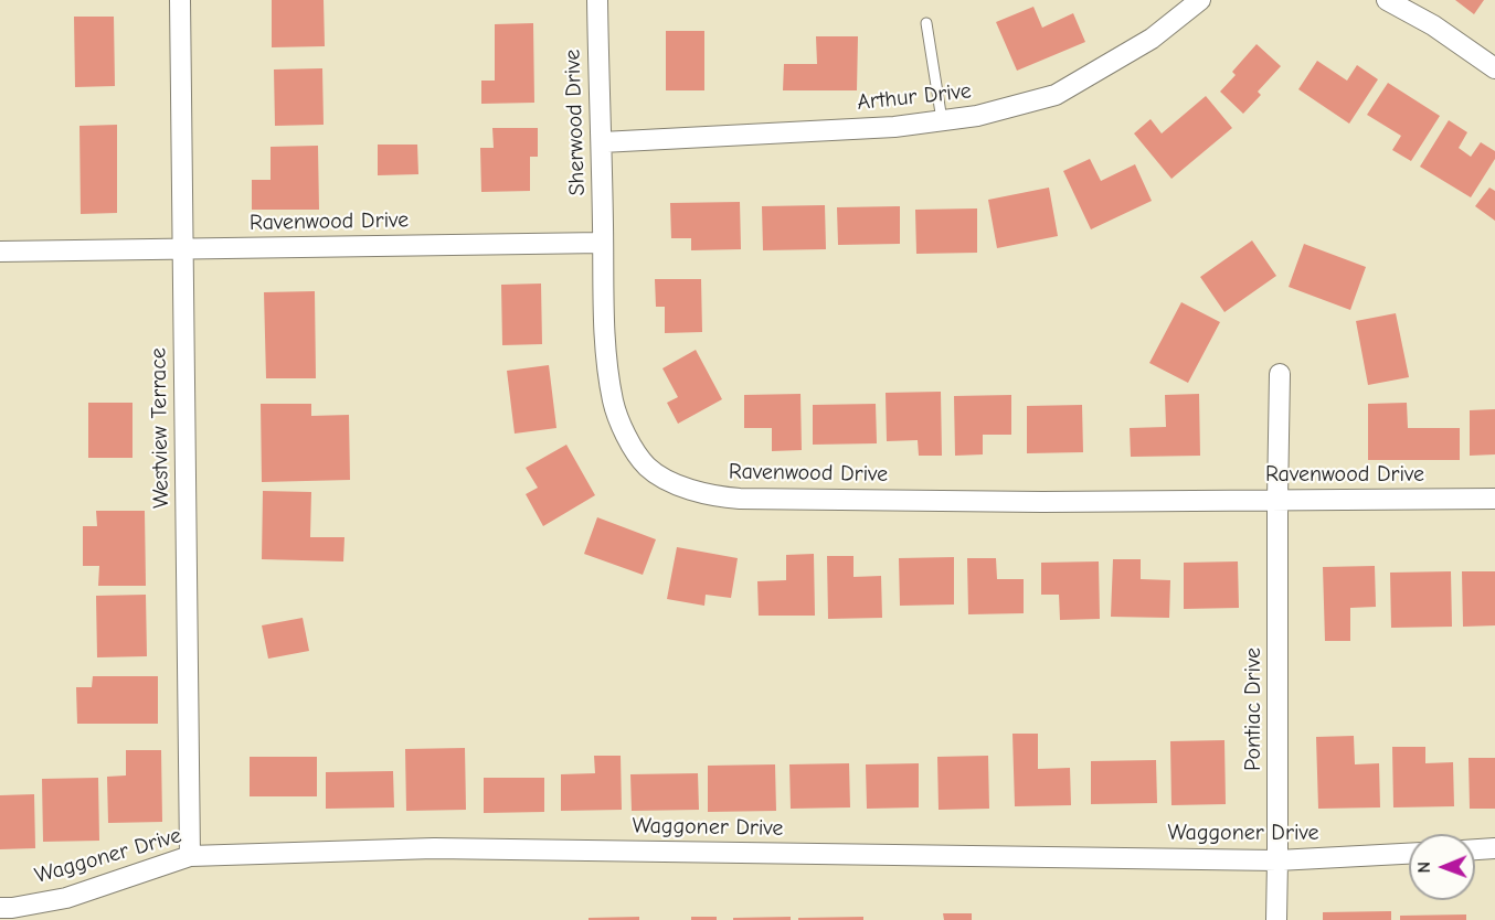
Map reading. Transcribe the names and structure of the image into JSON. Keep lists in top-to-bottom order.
{
  "streets": {
    "street": [
      "Arthur Drive",
      "Sherwood Drive",
      "Ravenwood Drive",
      "Westview Terrace",
      "Pontiac Drive",
      "Waggoner Drive"
    ]
  },
  "crossings": [
    ["Arthur Drive", "Sherwood Drive"],
    ["Sherwood Drive", "Ravenwood Drive"],
    ["Ravenwood Drive", "Westview Terrace"],
    ["Ravenwood Drive", "Pontiac Drive"],
    ["Westview Terrace", "Waggoner Drive"],
    ["Pontiac Drive", "Waggoner Drive"]
  ],
  "north": "left"
}
